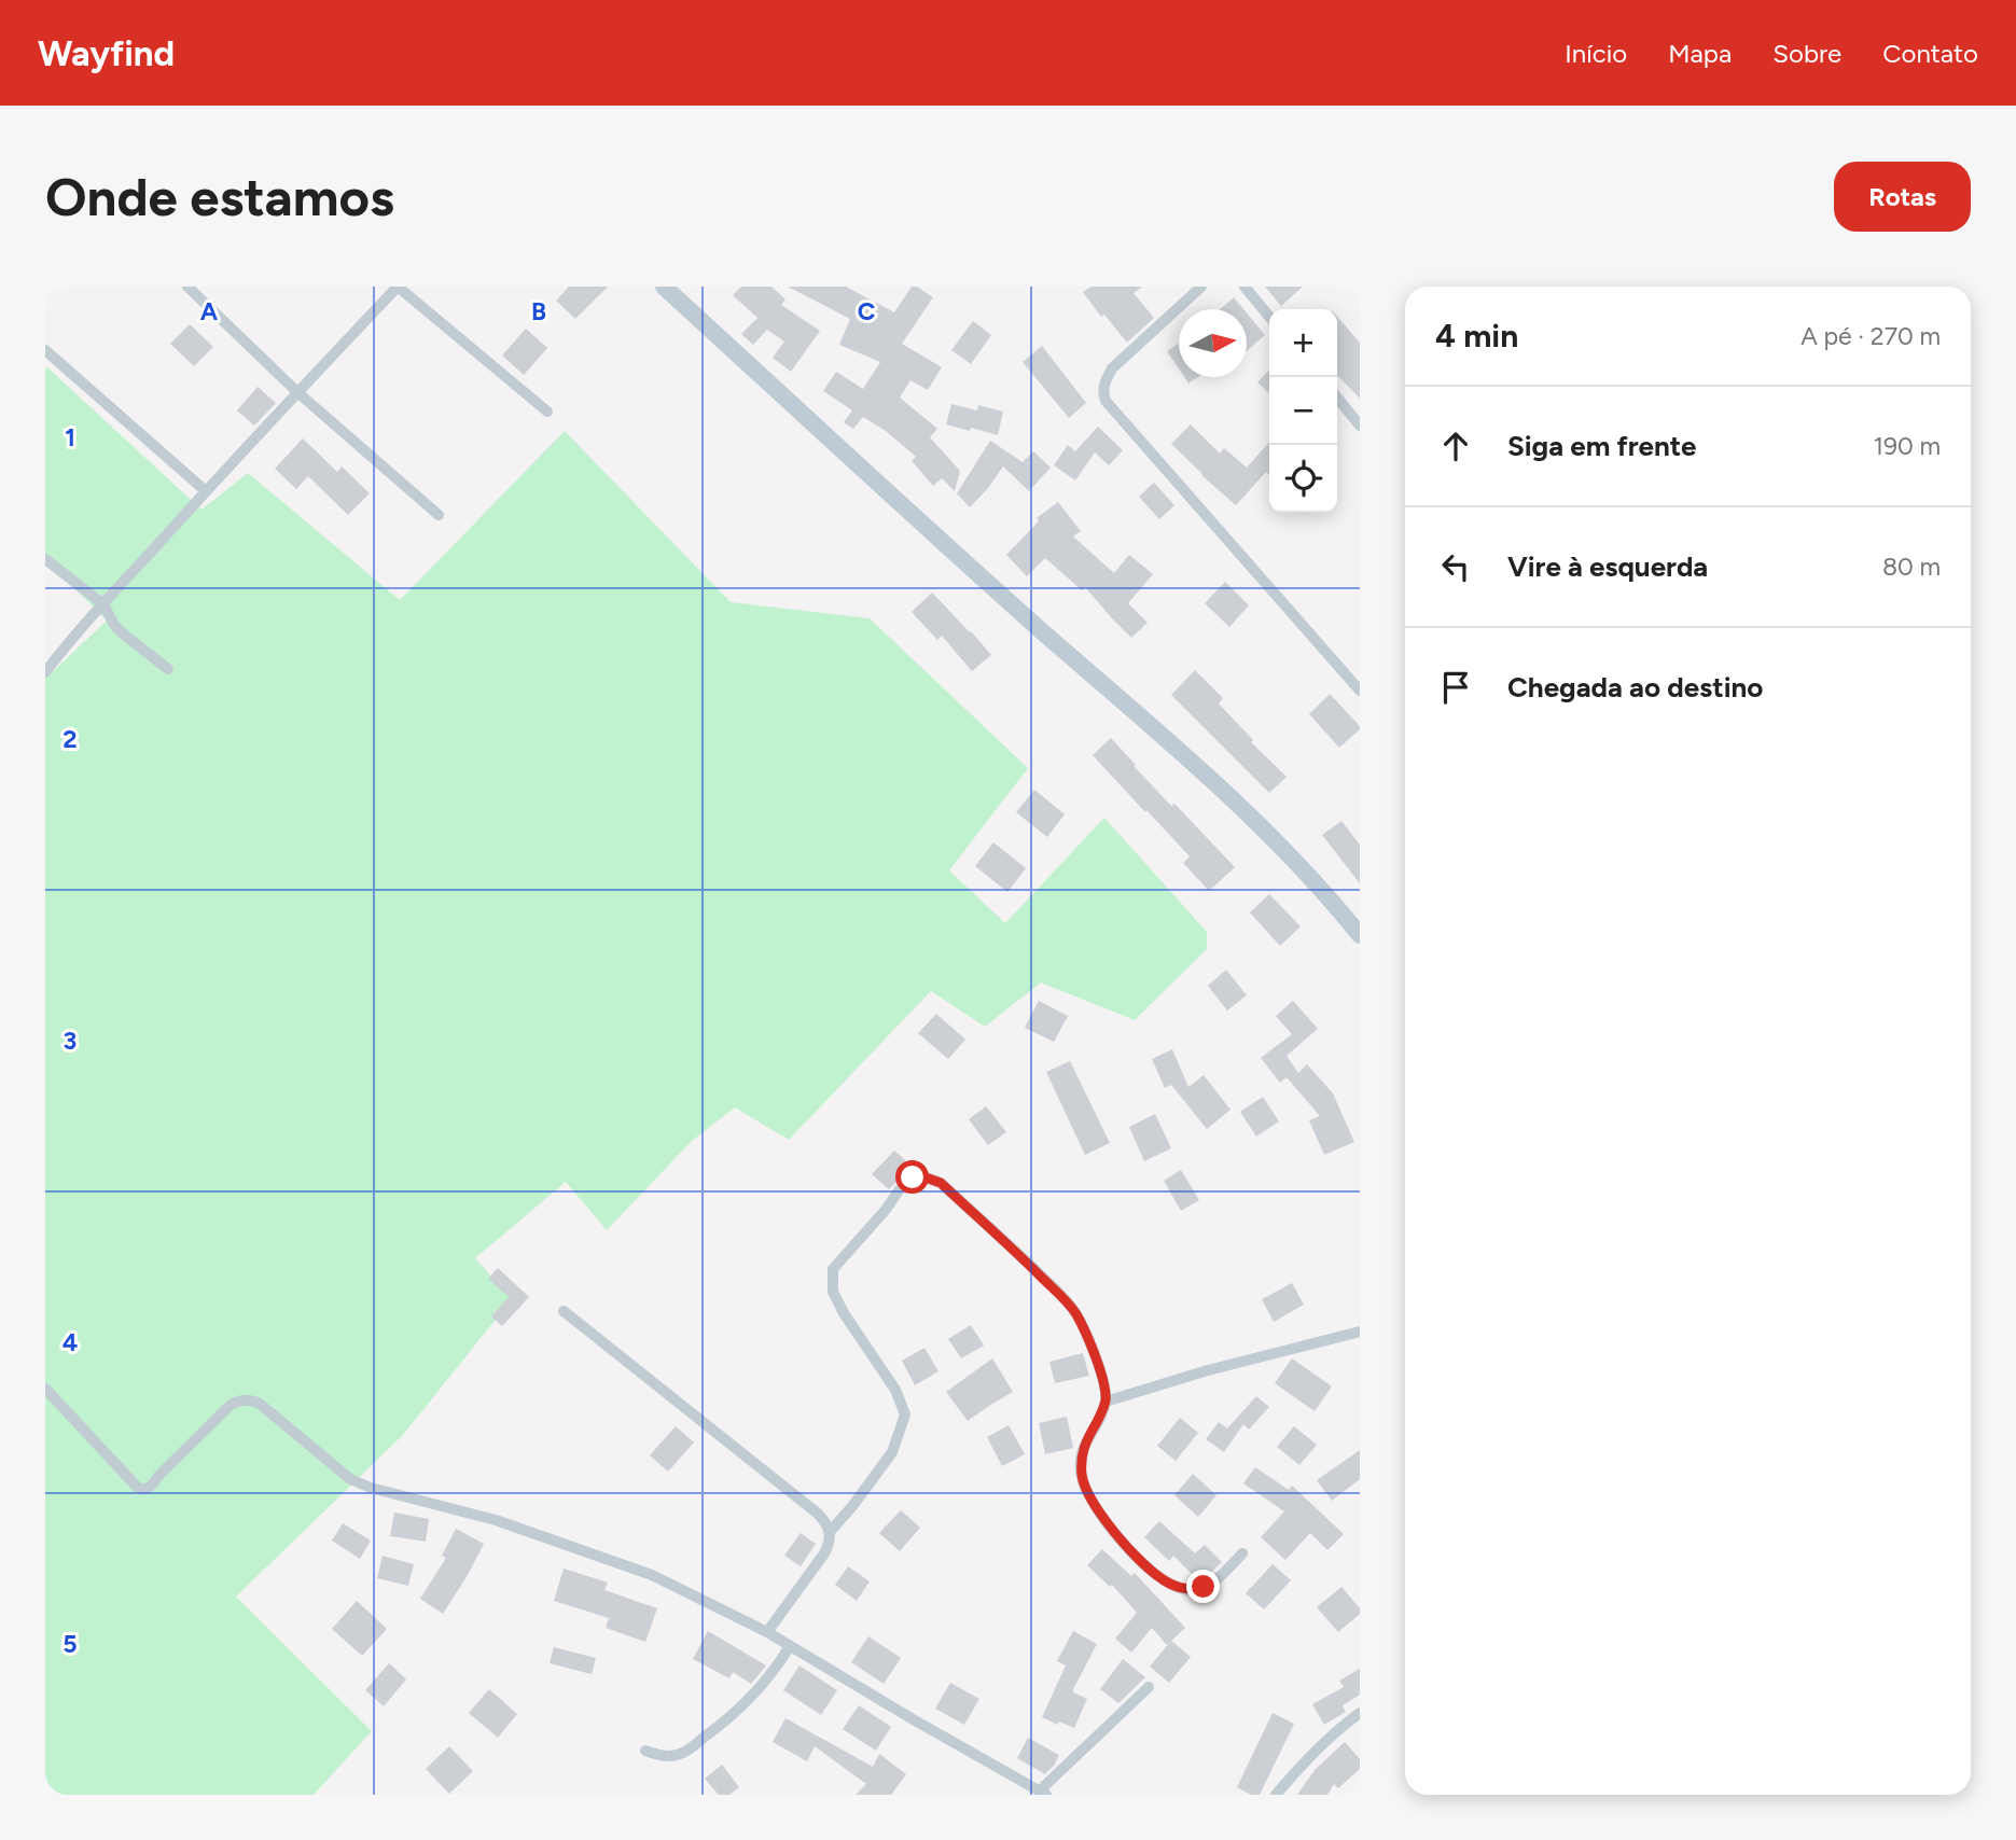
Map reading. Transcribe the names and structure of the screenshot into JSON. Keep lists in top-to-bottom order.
{
  "north": "right",
  "page": {
    "header": "Wayfind",
    "nav": [
      "Início",
      "Mapa",
      "Sobre",
      "Contato"
    ],
    "buttons": "Rotas",
    "title": "Onde estamos",
    "heading": ["4 min", "A pé · 270 m"],
    "map_buttons": ["+", "−"],
    "list": [
      ["Siga em frente", "190 m"],
      ["Vire à esquerda", "80 m"],
      "Chegada ao destino"
    ]
  },
  "grid": {
    "columns": ["A", "B", "C"],
    "rows": [
      "1",
      "2",
      "3",
      "4",
      "5"
    ]
  }
}
